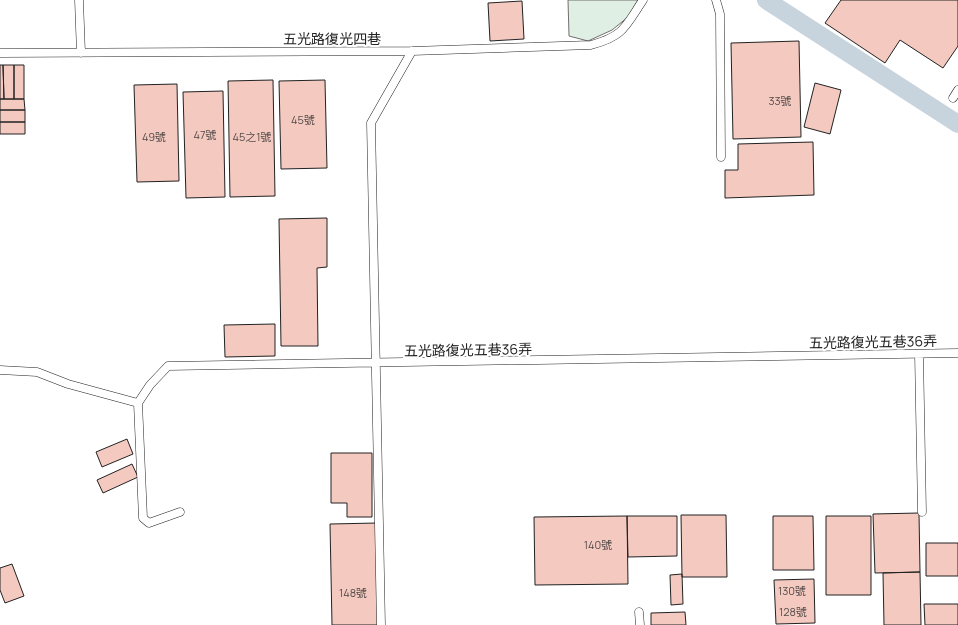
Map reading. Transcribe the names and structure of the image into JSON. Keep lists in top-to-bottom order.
{
  "streets": {
    "lane": ["五光路復光四巷", "五光路復光五巷36弄"]
  },
  "house_numbers": [
    "33號",
    "45號",
    "47號",
    "49號",
    "45之1號",
    "140號",
    "130號",
    "148號",
    "128號"
  ]
}
